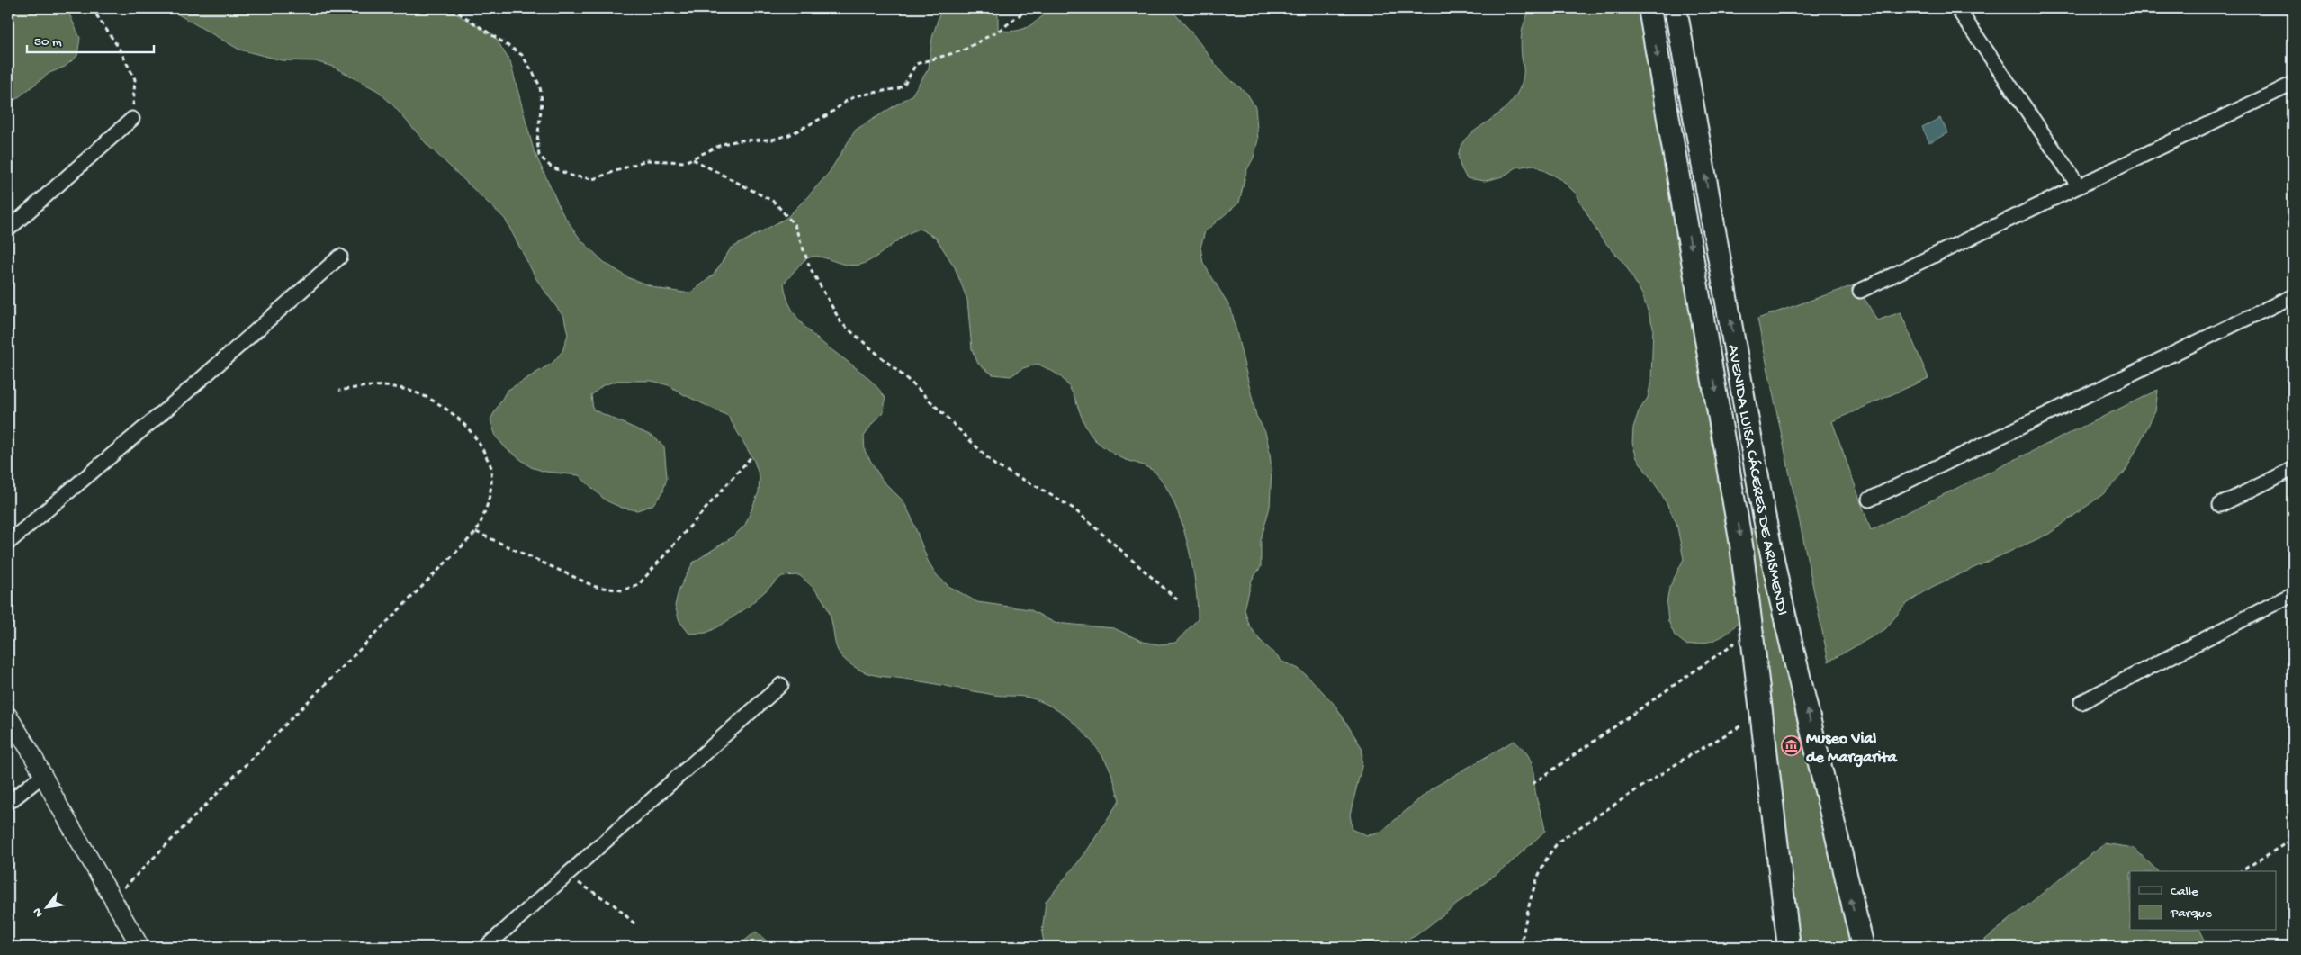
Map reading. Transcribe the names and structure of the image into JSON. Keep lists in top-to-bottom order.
{
  "streets": {
    "main road": ["AVENIDA LUISA CÁCERES DE ARISMENDI"]
  },
  "places": {
    "museum": ["Museo Vial de Margarita"]
  },
  "legend": ["Calle", "Parque"],
  "scale_bar": "50 m",
  "north": "bottom left"
}
